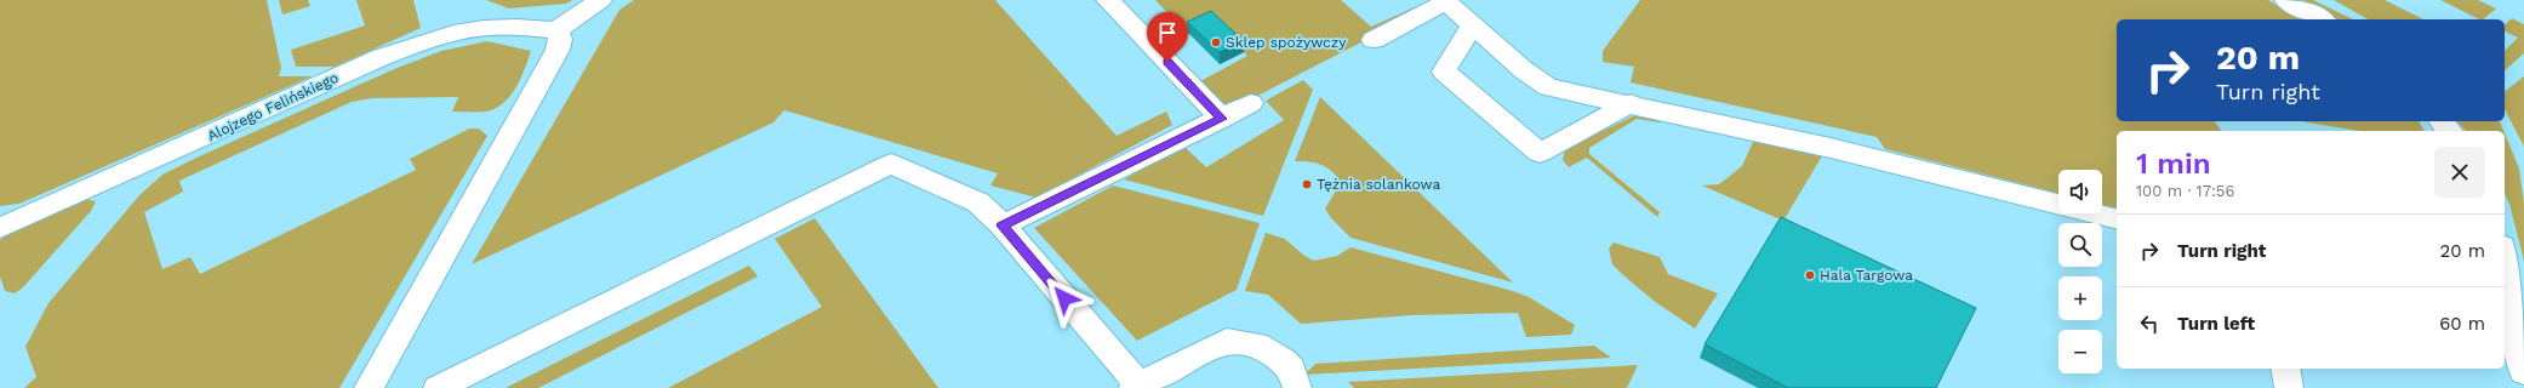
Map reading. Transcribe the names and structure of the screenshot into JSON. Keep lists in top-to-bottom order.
{
  "streets": {
    "street": ["Alojzego Felińskiego"]
  },
  "places": ["Sklep spożywczy", "Tężnia solankowa", "Hala Targowa"],
  "page": {
    "turn": ["20 m", "Turn right"],
    "heading": ["1 min", "100 m · 17:56"],
    "map_buttons": ["+", "−"],
    "list": [
      {
        "name": "Turn right",
        "value": "20 m"
      },
      {
        "name": "Turn left",
        "value": "60 m"
      }
    ]
  }
}
